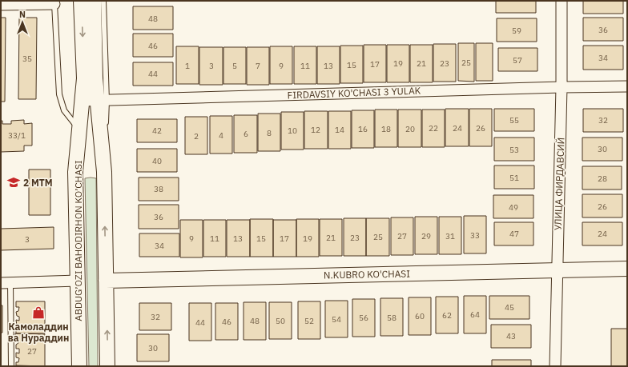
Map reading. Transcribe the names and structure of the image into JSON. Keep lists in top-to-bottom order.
{
  "streets": {
    "main road": ["ABDUG’OZI BAHODIRHON KO’CHASI", "N.KUBRO KO'CHASI"],
    "street": ["FIRDAVSIY KO'CHASI 3 YULAK", "УЛИЦА ФИРДАВСИЙ"]
  },
  "crossings": [
    ["FIRDAVSIY KO'CHASI 3 YULAK", "УЛИЦА ФИРДАВСИЙ"],
    ["FIRDAVSIY KO'CHASI 3 YULAK", "ABDUG’OZI BAHODIRHON KO’CHASI"],
    ["УЛИЦА ФИРДАВСИЙ", "N.KUBRO KO'CHASI"]
  ],
  "places": {
    "school or university": ["2 MTM"],
    "shop": ["Камоладдин ва Нураддин"]
  },
  "house_numbers": [
    "48",
    "36",
    "59",
    "46",
    "34",
    "35",
    "57",
    "25",
    "19",
    "21",
    "23",
    "17",
    "15",
    "1",
    "3",
    "5",
    "7",
    "9",
    "11",
    "13",
    "44",
    "55",
    "32",
    "22",
    "24",
    "26",
    "16",
    "18",
    "20",
    "12",
    "14",
    "42",
    "10",
    "8",
    "6",
    "33/1",
    "4",
    "2",
    "30",
    "53",
    "40",
    "51",
    "28",
    "38",
    "26",
    "49",
    "36",
    "47",
    "24",
    "33",
    "27",
    "29",
    "31",
    "25",
    "21",
    "23",
    "9",
    "11",
    "13",
    "15",
    "17",
    "19",
    "3",
    "34",
    "45",
    "64",
    "62",
    "60",
    "32",
    "56",
    "58",
    "54",
    "48",
    "50",
    "52",
    "46",
    "44",
    "43",
    "30",
    "27"
  ],
  "north": "top"
}
